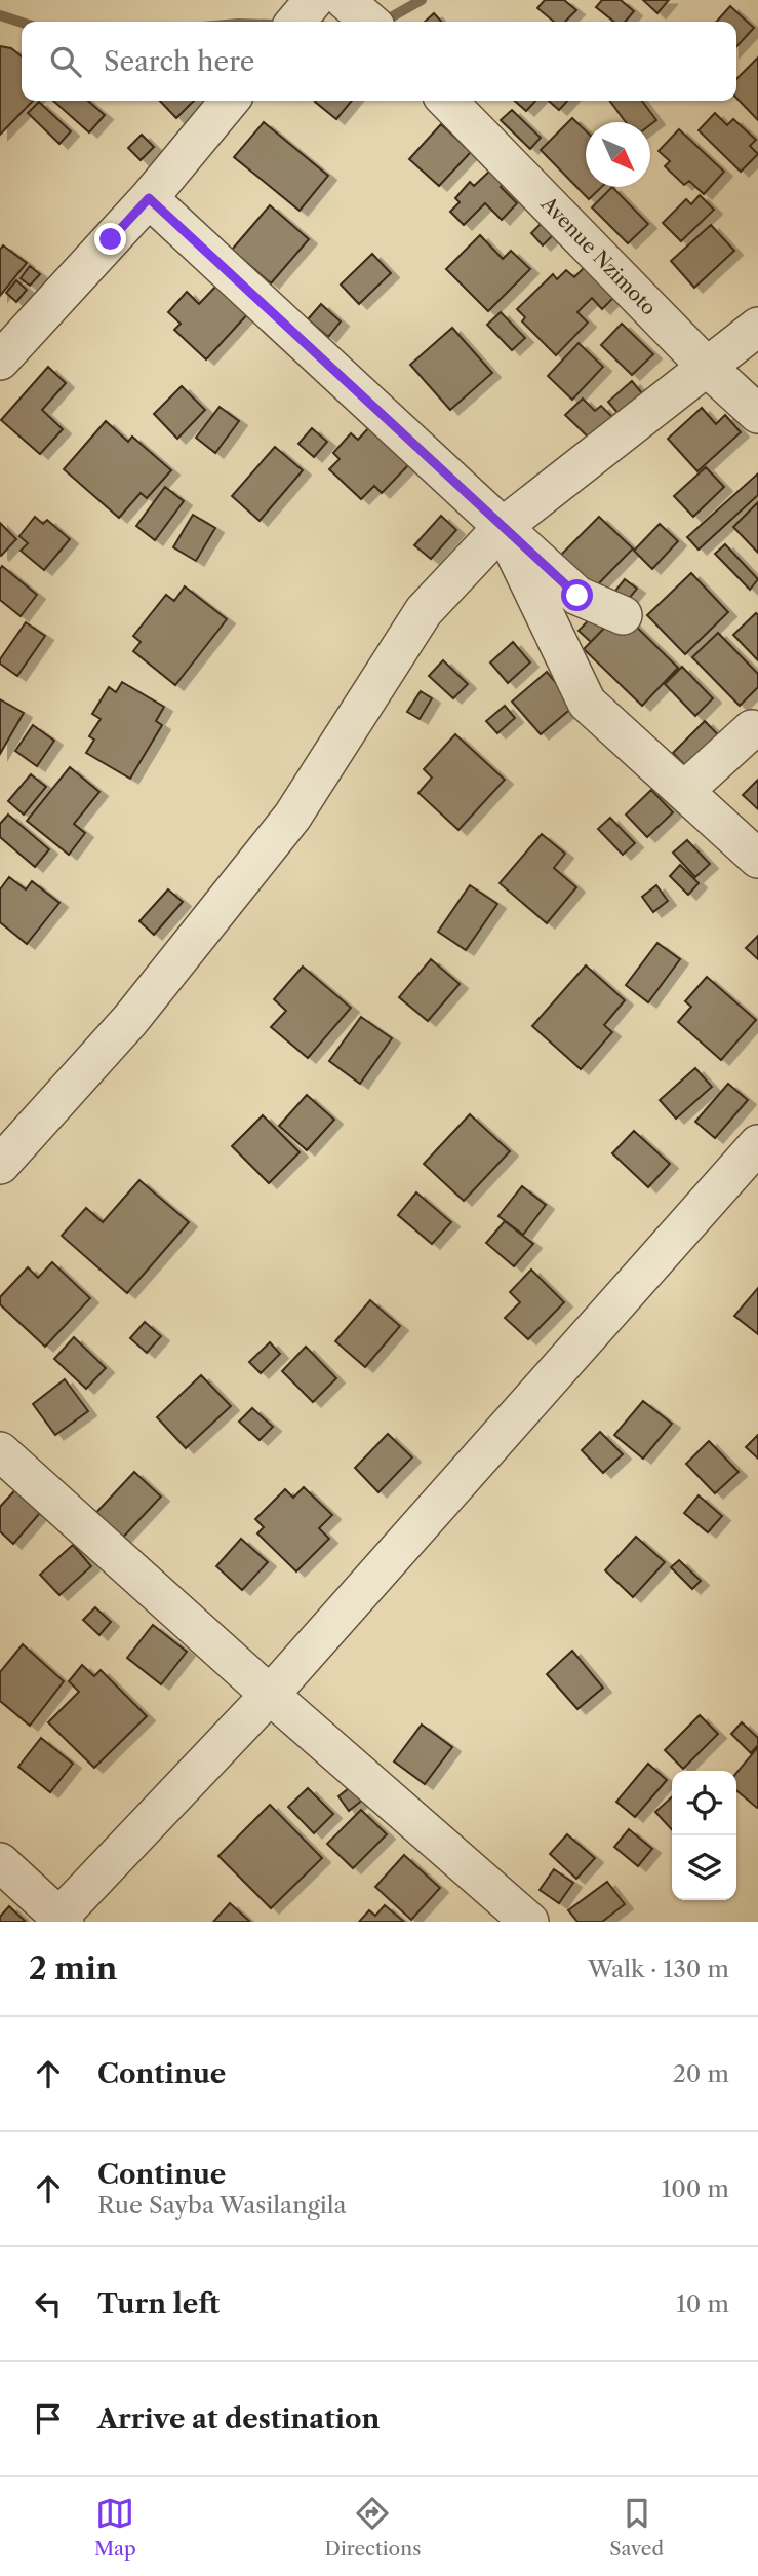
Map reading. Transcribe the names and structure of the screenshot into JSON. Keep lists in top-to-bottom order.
{
  "streets": {
    "street": ["Avenue Nzimoto"]
  },
  "north": "bottom right",
  "page": {
    "search": "Search here",
    "heading": ["2 min", "Walk · 130 m"],
    "list": [
      ["Continue", "20 m"],
      ["Continue", "Rue Sayba Wasilangila", "100 m"],
      ["Turn left", "10 m"],
      "Arrive at destination"
    ],
    "nav": ["Map", "Directions", "Saved"]
  }
}
